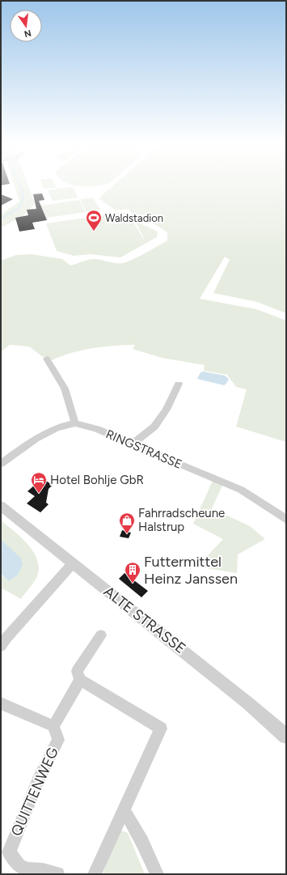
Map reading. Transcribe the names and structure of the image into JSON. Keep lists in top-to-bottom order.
{
  "streets": {
    "street": ["RINGSTRASSE", "ALTE STRASSE", "QUITTENWEG"]
  },
  "places": {
    "sports": ["Waldstadion"],
    "hotel": ["Hotel Bohlje GbR"],
    "shop": ["Fahrradscheune Halstrup"],
    "building": ["Futtermittel Heinz Janssen"]
  },
  "north": "bottom"
}
